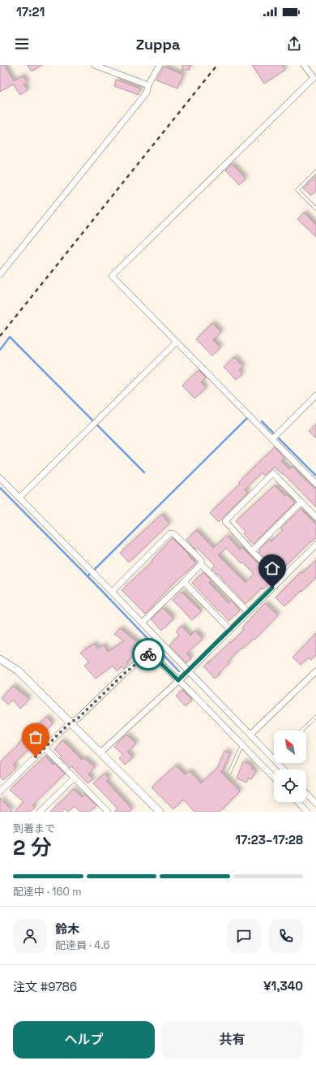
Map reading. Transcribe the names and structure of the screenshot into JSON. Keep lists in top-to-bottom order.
{
  "north": "top left",
  "page": {
    "status": "17:21",
    "header": "Zuppa",
    "heading": ["2 分", "到着まで", "17:23–17:28"],
    "panel": [
      "鈴木",
      "配達員 · 4.6",
      "注文 #9786",
      "¥1,340"
    ],
    "bar": "配達中 · 160 m",
    "buttons": ["ヘルプ", "共有"]
  }
}
